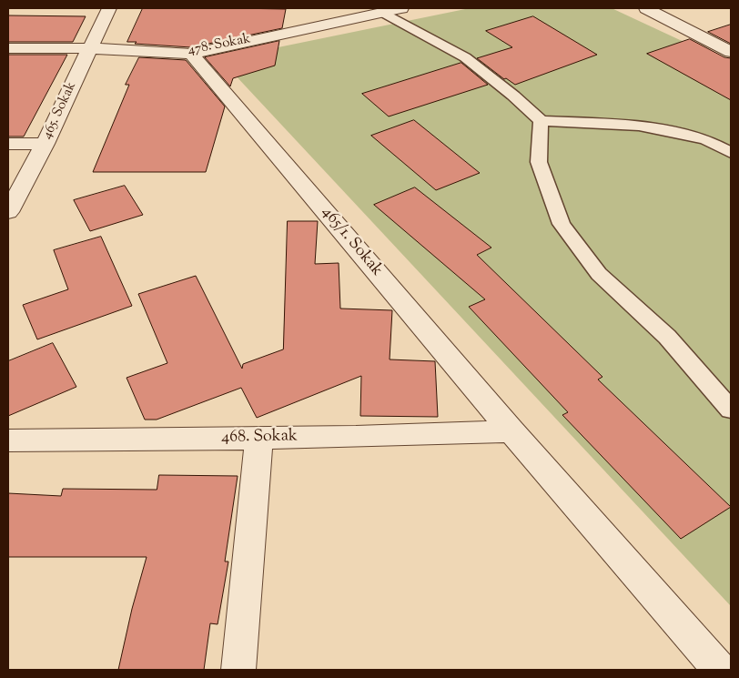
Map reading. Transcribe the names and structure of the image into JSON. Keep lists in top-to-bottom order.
{
  "streets": {
    "street": [
      "478. Sokak",
      "465. Sokak",
      "465/1. Sokak",
      "468. Sokak"
    ]
  },
  "crossings": [
    ["478. Sokak", "465. Sokak"],
    ["478. Sokak", "465/1. Sokak"],
    ["465/1. Sokak", "468. Sokak"]
  ]
}
